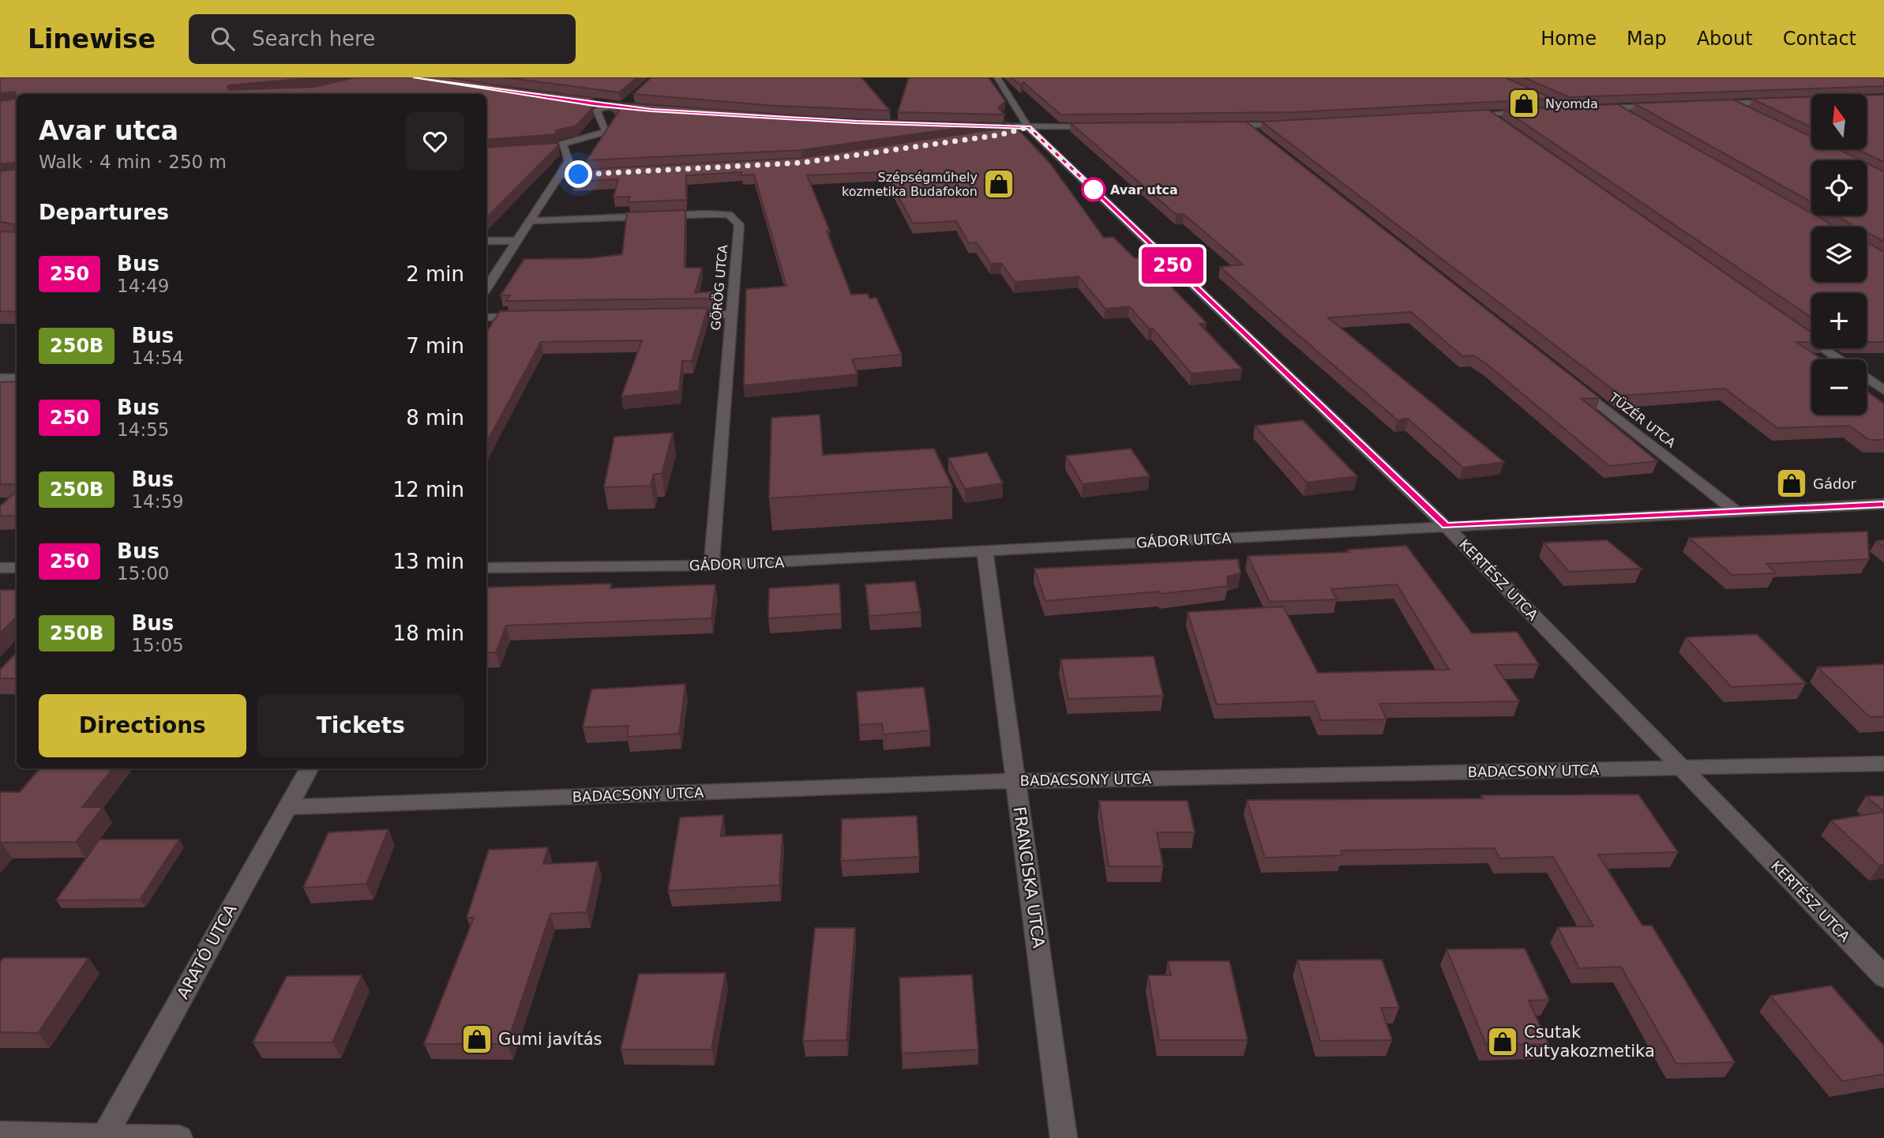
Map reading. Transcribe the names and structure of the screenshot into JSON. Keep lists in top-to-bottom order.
{
  "streets": {
    "street": [
      "GÖRÖG UTCA",
      "TÜZÉR UTCA",
      "GÁDOR UTCA",
      "KERTÉSZ UTCA",
      "BADACSONY UTCA",
      "FRANCISKA UTCA",
      "ARATÓ UTCA"
    ]
  },
  "crossings": [
    ["GÖRÖG UTCA", "GÁDOR UTCA"],
    ["TÜZÉR UTCA", "GÁDOR UTCA"],
    ["GÁDOR UTCA", "KERTÉSZ UTCA"],
    ["GÁDOR UTCA", "FRANCISKA UTCA"],
    ["KERTÉSZ UTCA", "BADACSONY UTCA"],
    ["BADACSONY UTCA", "FRANCISKA UTCA"],
    ["BADACSONY UTCA", "ARATÓ UTCA"]
  ],
  "places": {
    "shop": [
      "Nyomda",
      "Szépségműhely kozmetika Budafokon",
      "Gádor",
      "Gumi javítás",
      "Csutak kutyakozmetika"
    ],
    "other": ["Avar utca"]
  },
  "lines": ["bus line 250"],
  "north": "top",
  "page": {
    "header": "Linewise",
    "search": "Search here",
    "nav": [
      "Home",
      "Map",
      "About",
      "Contact"
    ],
    "on_map": "250",
    "map_buttons": ["+", "−"],
    "heading": [
      ["Avar utca", "Walk · 4 min · 250 m"],
      "Departures"
    ],
    "list": [
      {
        "mark": "250",
        "name": "Bus",
        "note": "14:49",
        "value": "2 min"
      },
      {
        "mark": "250B",
        "name": "Bus",
        "note": "14:54",
        "value": "7 min"
      },
      {
        "mark": "250",
        "name": "Bus",
        "note": "14:55",
        "value": "8 min"
      },
      {
        "mark": "250B",
        "name": "Bus",
        "note": "14:59",
        "value": "12 min"
      },
      {
        "mark": "250",
        "name": "Bus",
        "note": "15:00",
        "value": "13 min"
      },
      {
        "mark": "250B",
        "name": "Bus",
        "note": "15:05",
        "value": "18 min"
      }
    ],
    "buttons": ["Directions", "Tickets"]
  }
}
